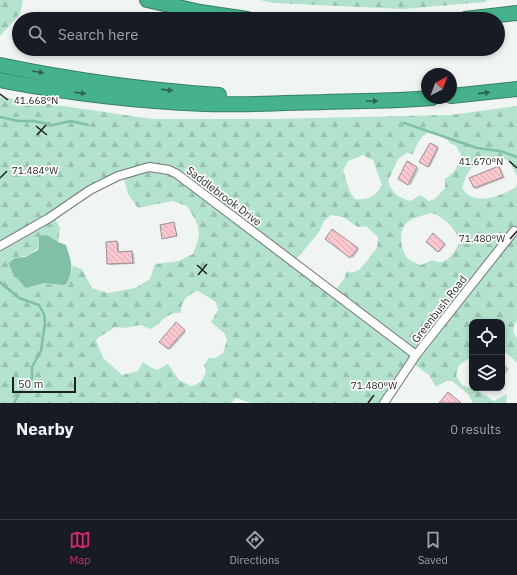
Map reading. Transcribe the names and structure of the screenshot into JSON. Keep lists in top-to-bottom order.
{
  "streets": {
    "street": ["Saddlebrook Drive", "Greenbush Road"]
  },
  "crossings": [
    ["Saddlebrook Drive", "Greenbush Road"]
  ],
  "scale_bar": "50 m",
  "north": "top right",
  "page": {
    "search": "Search here",
    "scale": "50 m",
    "heading": ["Nearby", "0 results"],
    "nav": ["Map", "Directions", "Saved"]
  },
  "coordinates": [
    "41.668°N",
    "41.670°N",
    "71.484°W",
    "71.480°W"
  ]
}
